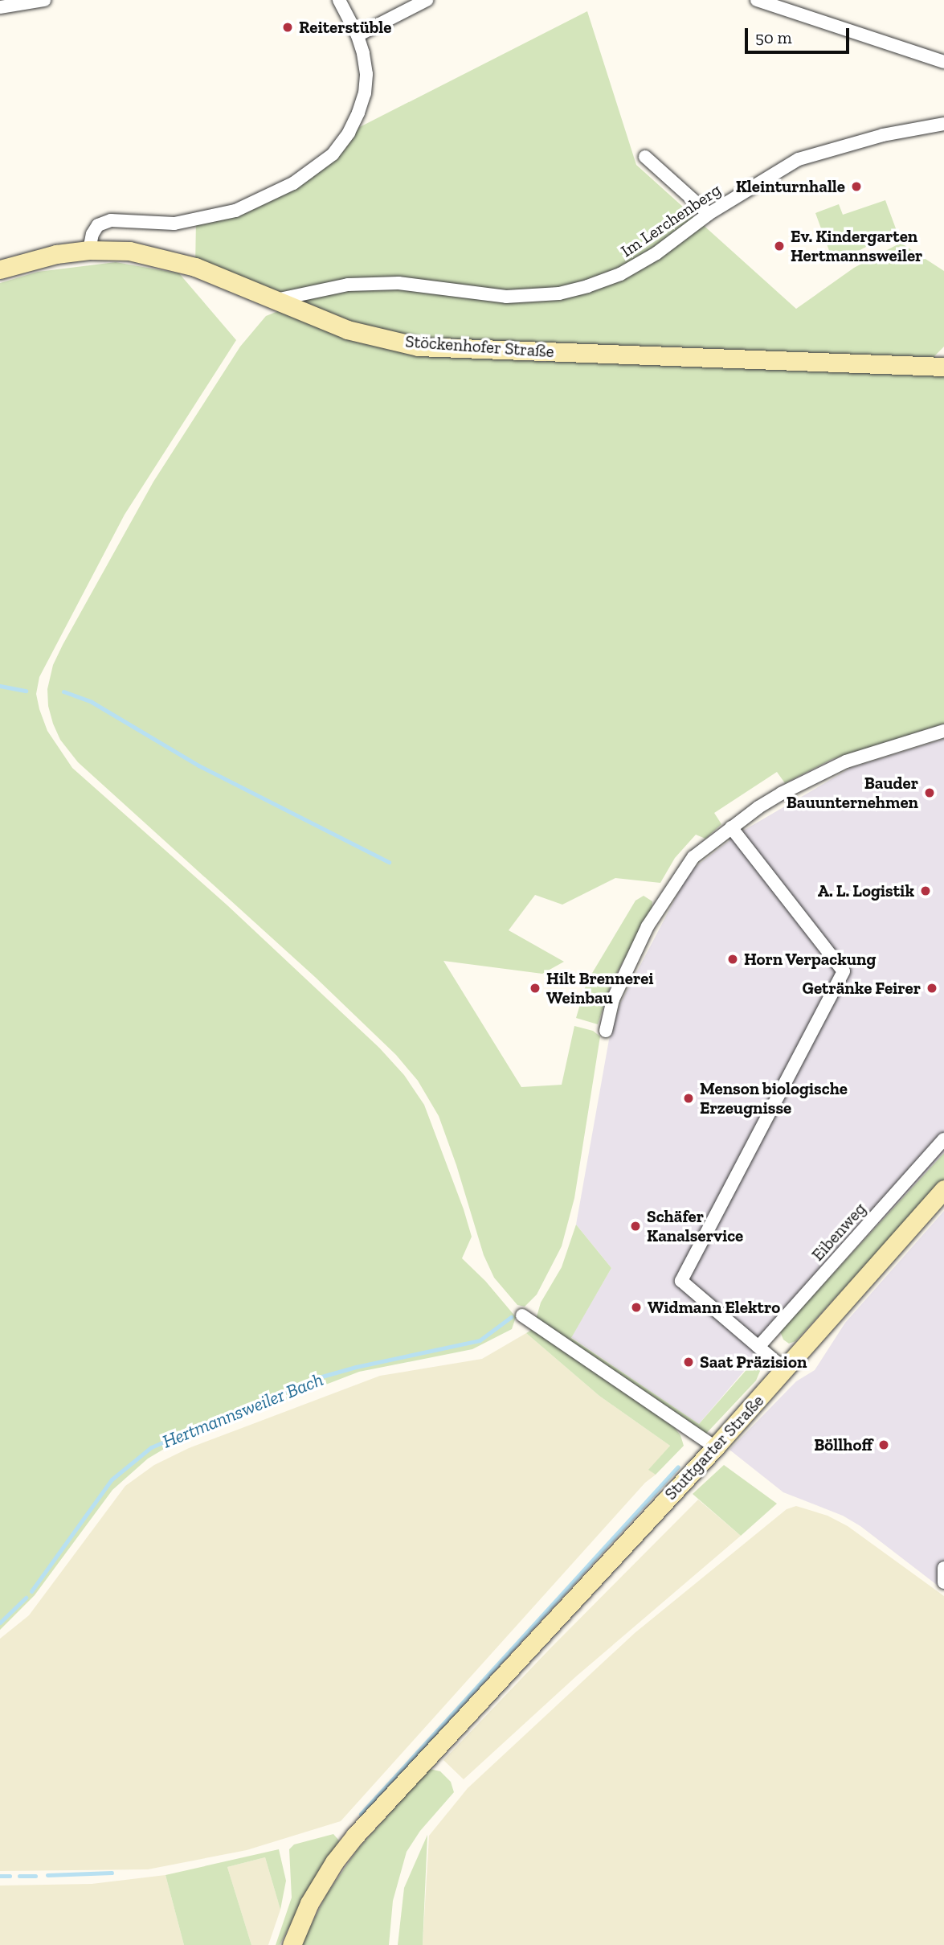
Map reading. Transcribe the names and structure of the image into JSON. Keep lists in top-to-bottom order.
{
  "streets": {
    "main road": ["Stöckenhofer Straße", "Stuttgarter Straße"],
    "street": ["Im Lerchenberg", "Eibenweg"]
  },
  "crossings": [
    ["Im Lerchenberg", "Stöckenhofer Straße"]
  ],
  "water": ["Hertmannsweiler Bach"],
  "places": [
    "Reiterstüble",
    "Kleinturnhalle",
    "Ev. Kindergarten Hertmannsweiler",
    "Bauder Bauunternehmen",
    "A. L. Logistik",
    "Horn Verpackung",
    "Hilt Brennerei Weinbau",
    "Getränke Feirer",
    "Menson biologische Erzeugnisse",
    "Schäfer Kanalservice",
    "Widmann Elektro",
    "Saat Präzision",
    "Böllhoff"
  ],
  "scale_bar": "50 m"
}
